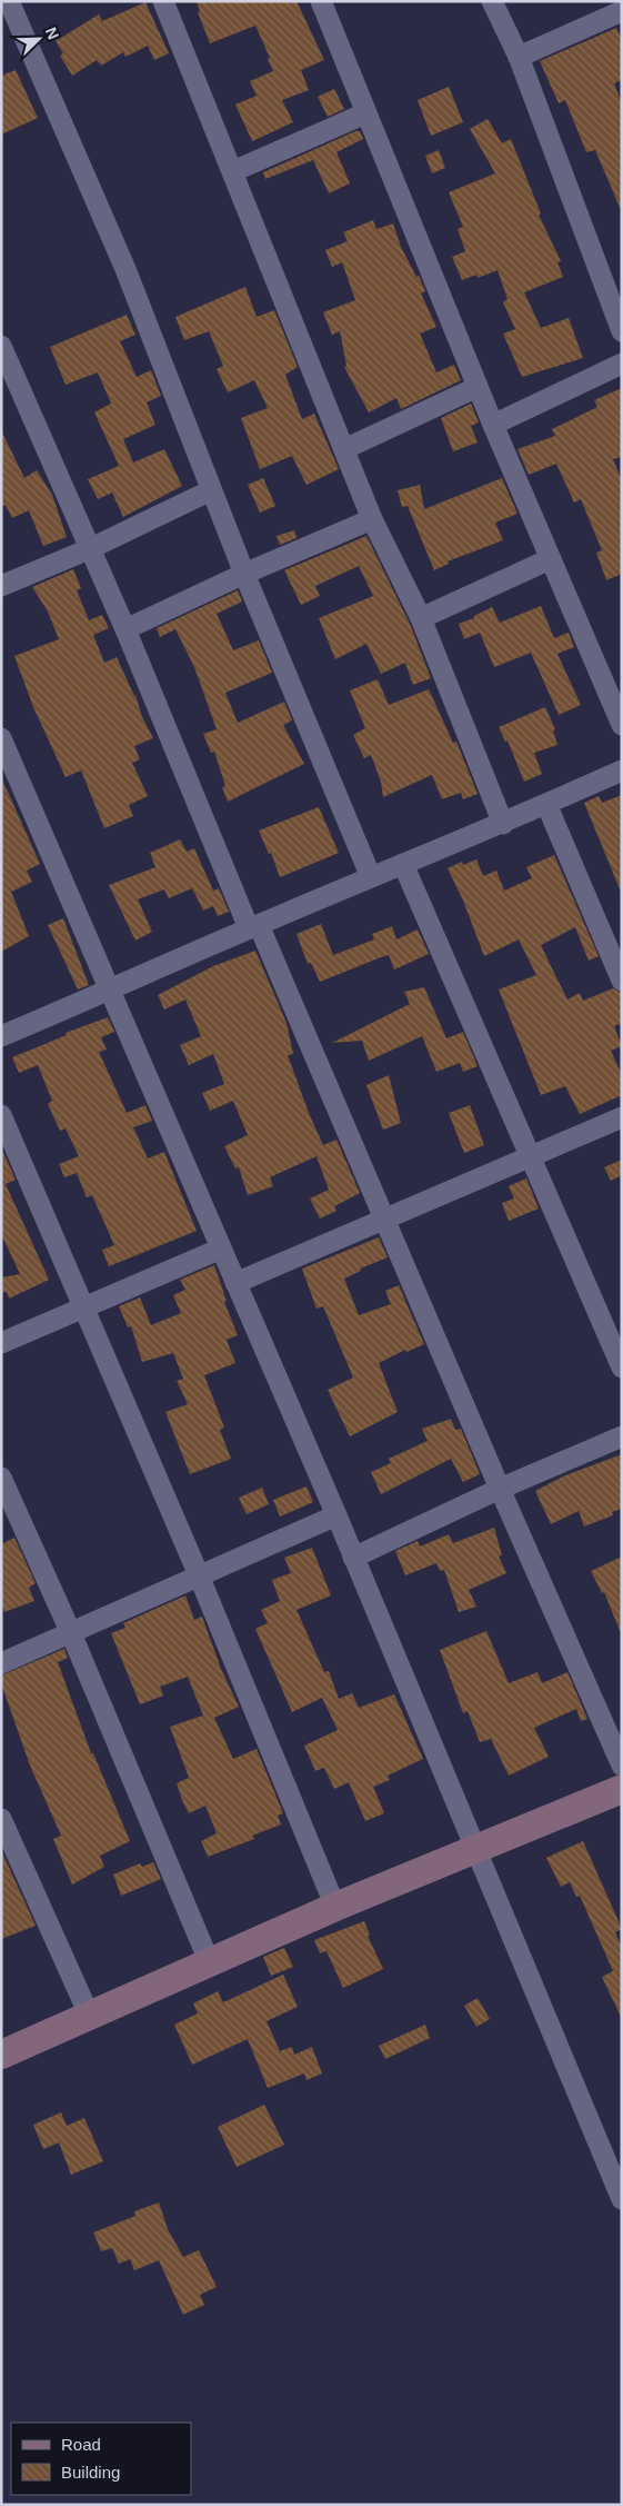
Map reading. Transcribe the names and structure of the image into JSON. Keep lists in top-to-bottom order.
{
  "legend": ["Road", "Building"],
  "north": "top right"
}
